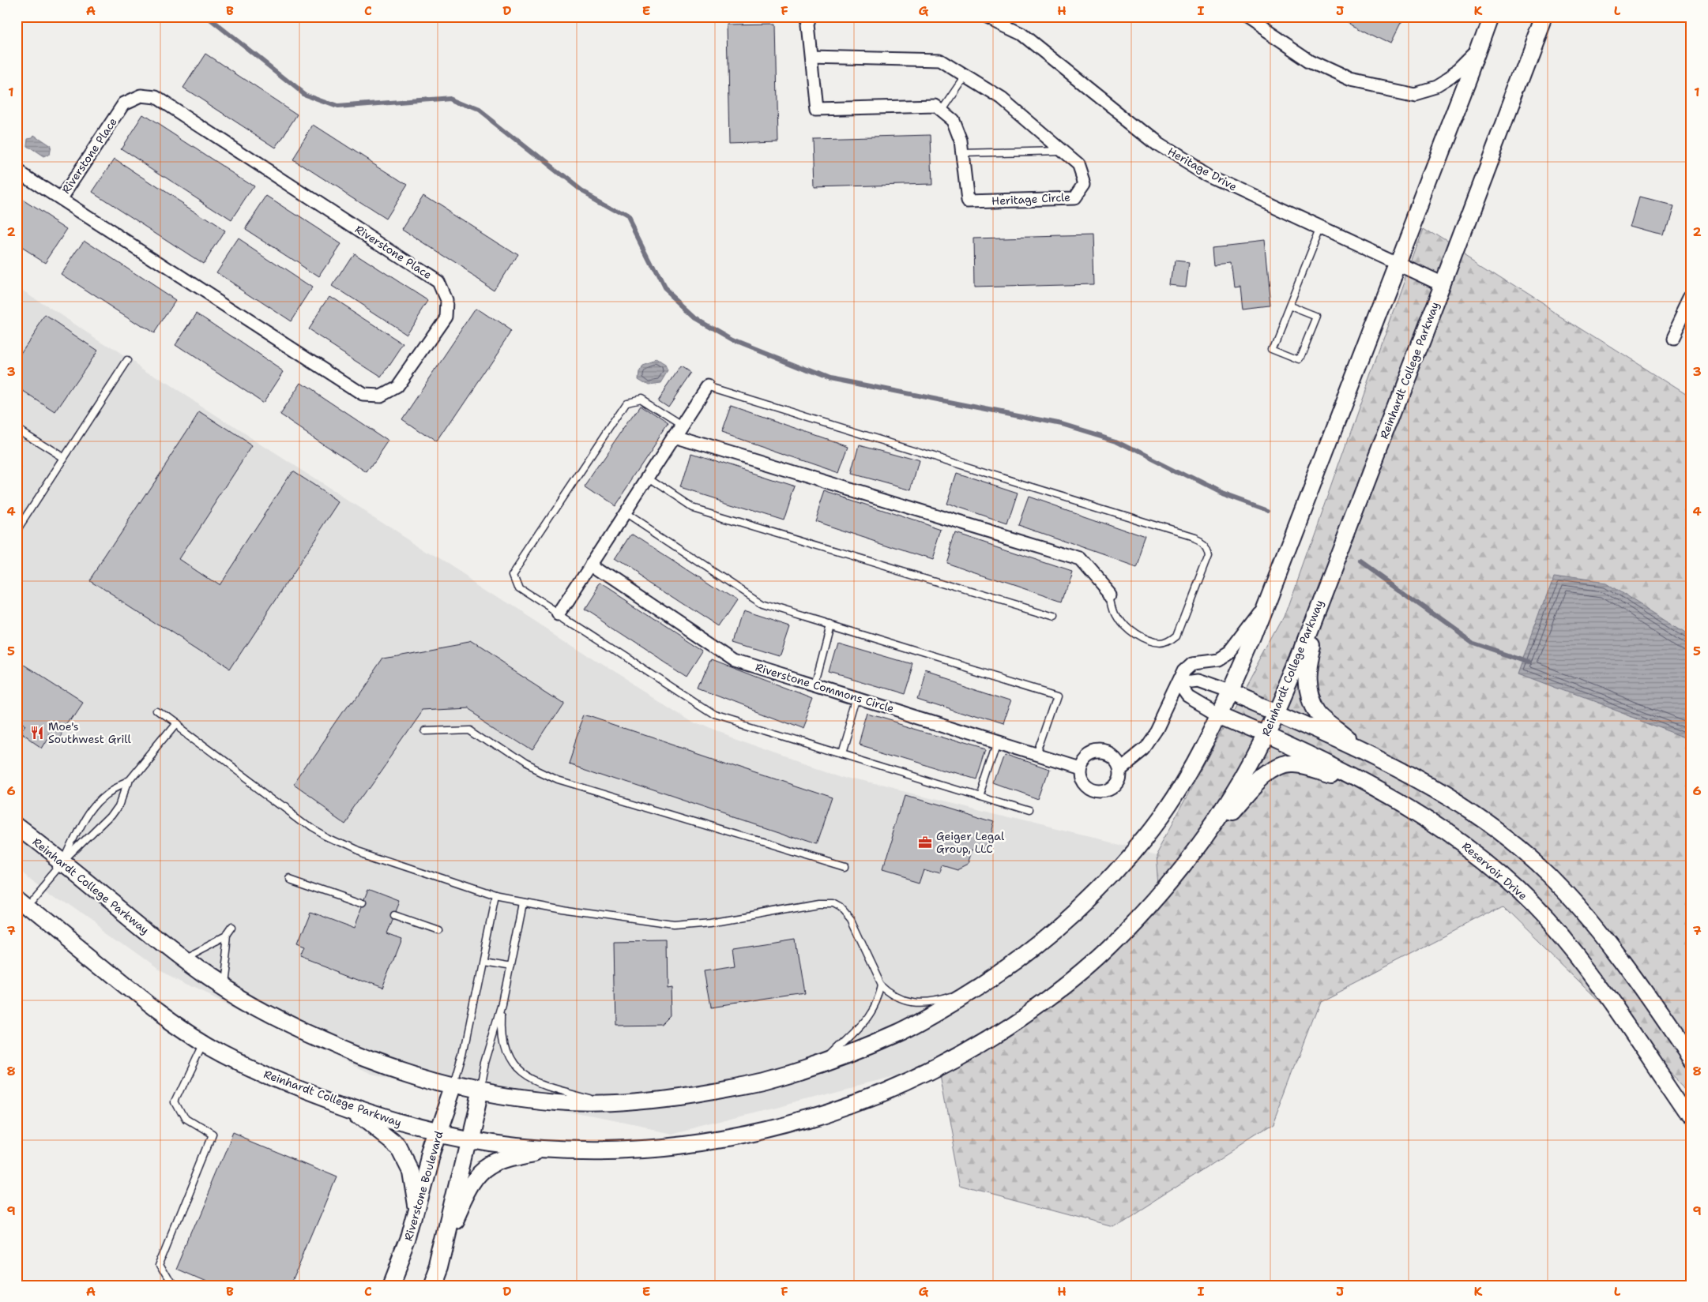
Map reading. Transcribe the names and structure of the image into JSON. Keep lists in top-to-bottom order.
{
  "streets": {
    "street": [
      "Riverstone Place",
      "Heritage Drive",
      "Heritage Circle",
      "Reinhardt College Parkway",
      "Riverstone Commons Circle",
      "Reservoir Drive",
      "Riverstone Boulevard"
    ]
  },
  "crossings": [
    ["Heritage Drive", "Reinhardt College Parkway"],
    ["Reinhardt College Parkway", "Reservoir Drive"],
    ["Reinhardt College Parkway", "Riverstone Boulevard"]
  ],
  "places": {
    "restaurant": ["Moe's Southwest Grill"],
    "office": ["Geiger Legal Group, LLC"]
  },
  "grid": {
    "columns": [
      "A",
      "B",
      "C",
      "D",
      "E",
      "F",
      "G",
      "H",
      "I",
      "J",
      "K",
      "L"
    ],
    "rows": [
      "1",
      "2",
      "3",
      "4",
      "5",
      "6",
      "7",
      "8",
      "9"
    ]
  }
}
